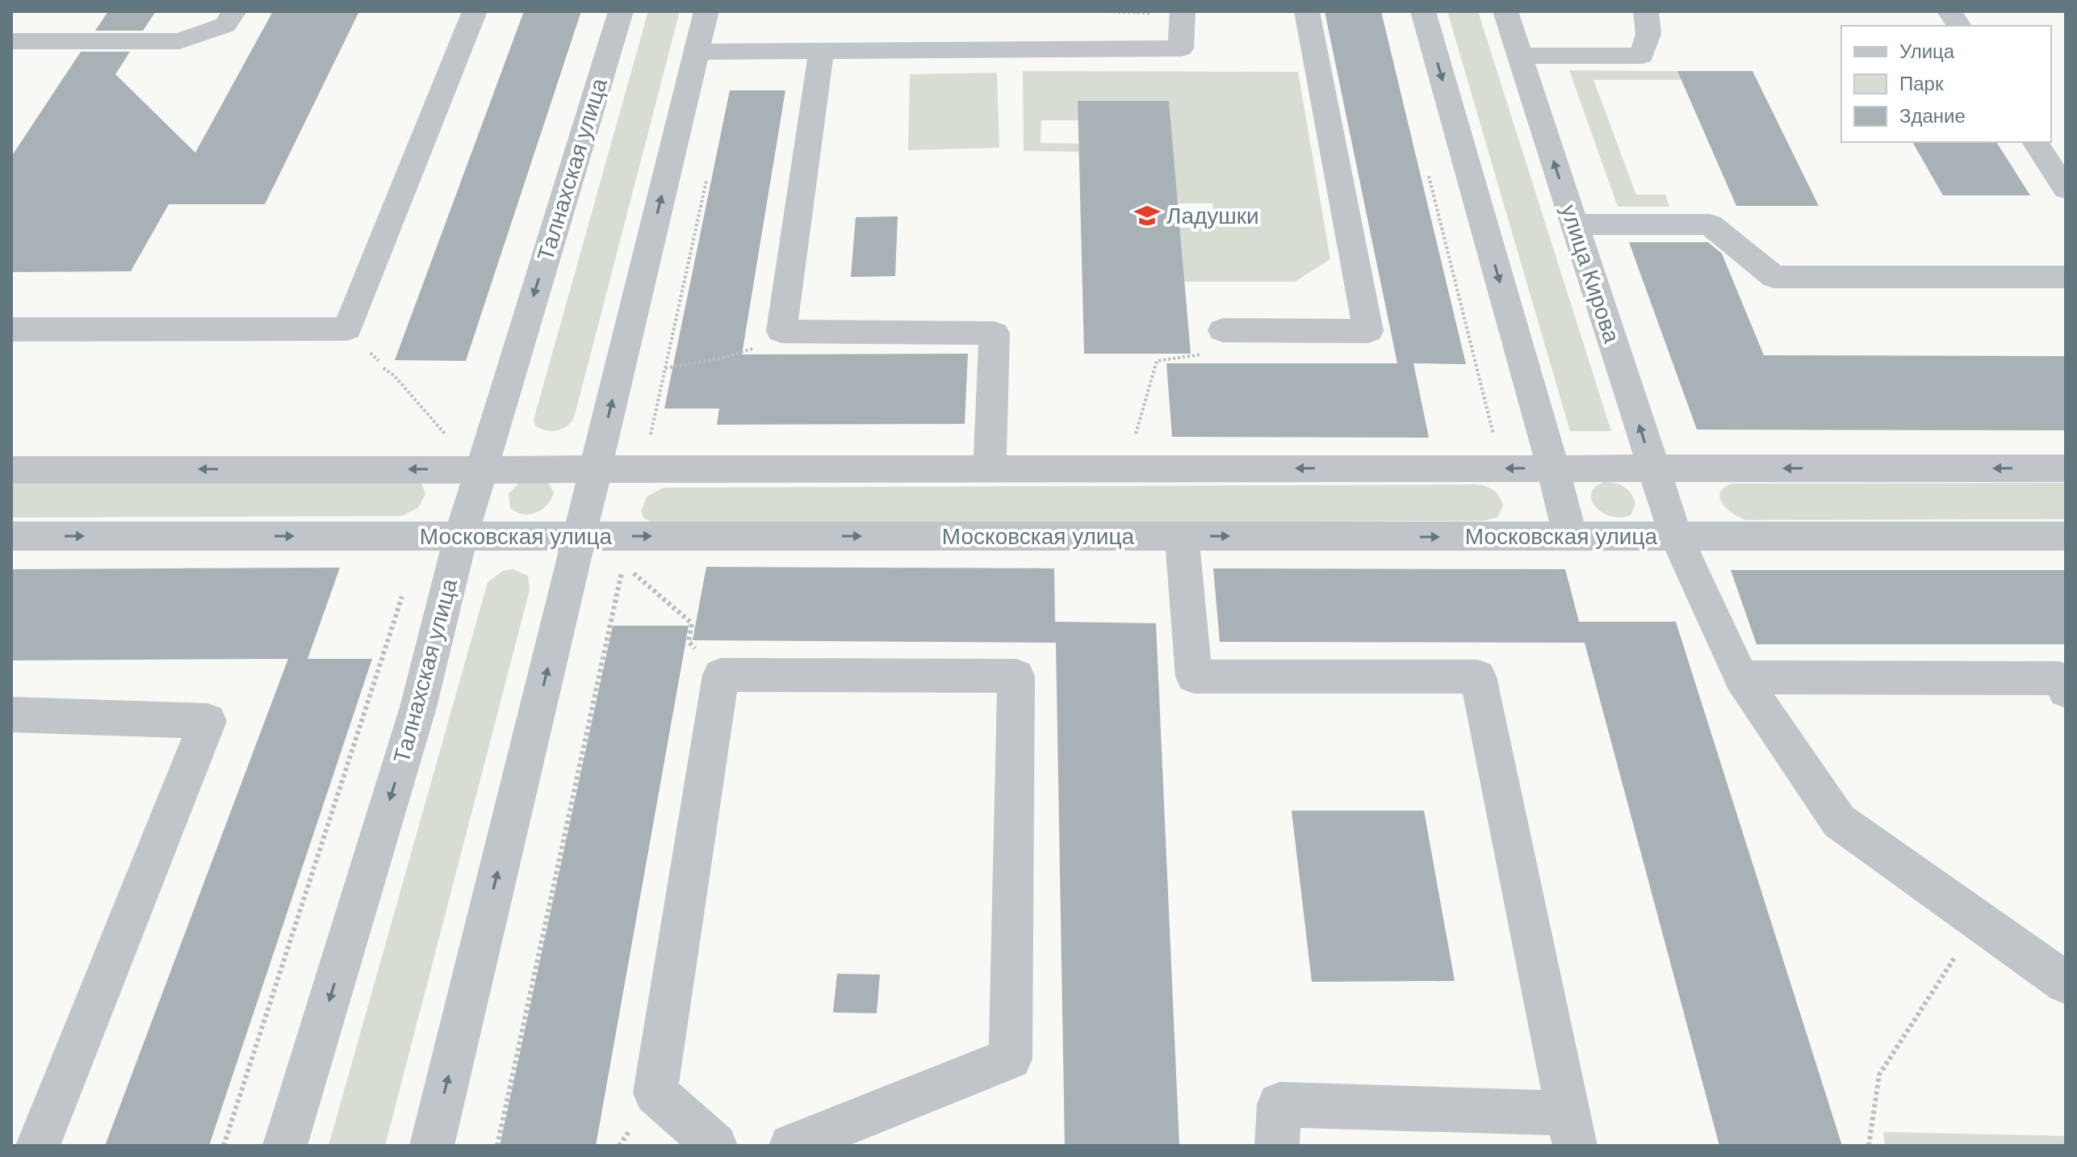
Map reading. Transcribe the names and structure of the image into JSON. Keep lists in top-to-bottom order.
{
  "streets": {
    "street": ["Талнахская улица", "улица Кирова", "Московская улица"]
  },
  "crossings": [
    ["Талнахская улица", "Московская улица"],
    ["улица Кирова", "Московская улица"]
  ],
  "places": {
    "school or university": ["Ладушки"]
  },
  "legend": ["Улица", "Парк", "Здание"]
}
